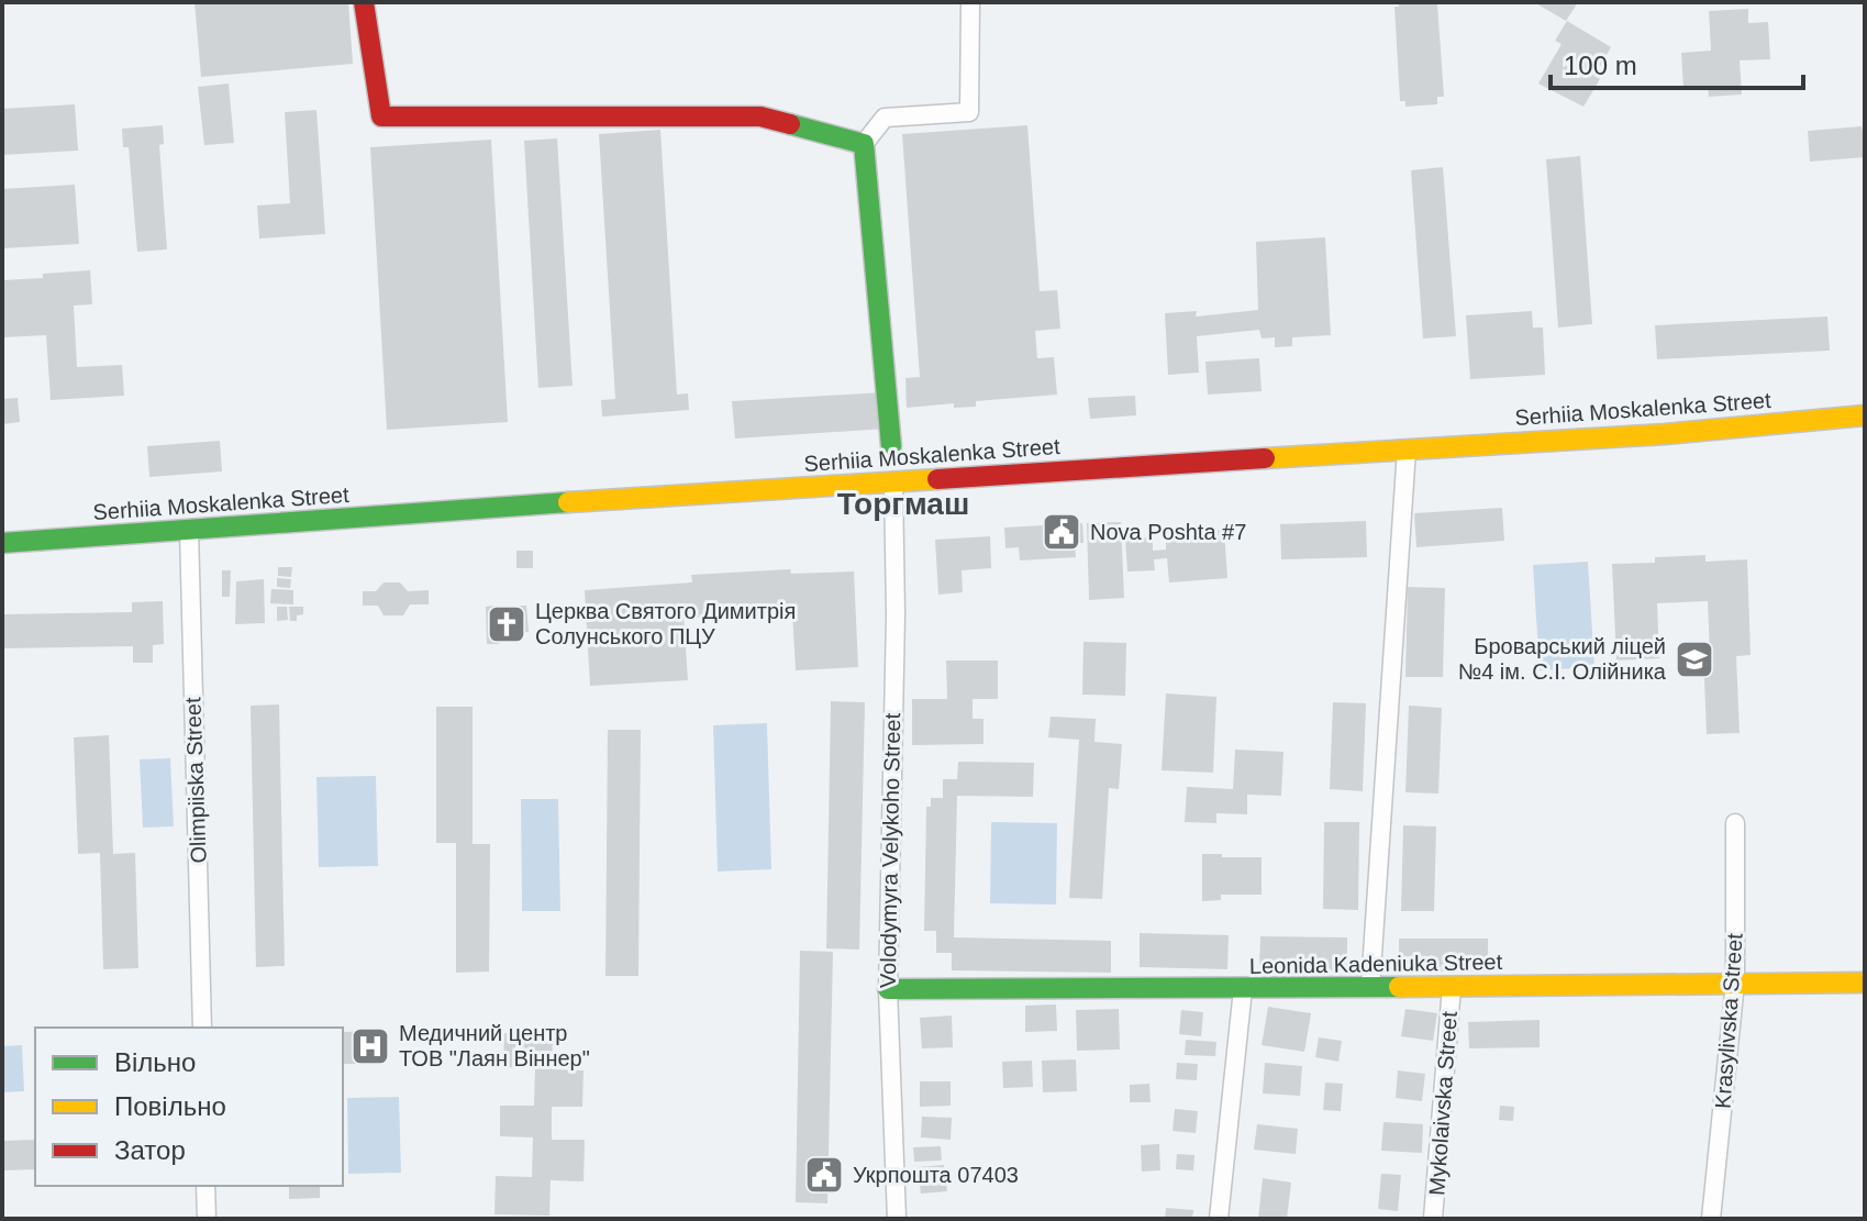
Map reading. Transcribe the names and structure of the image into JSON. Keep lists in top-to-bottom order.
{
  "streets": {
    "street": [
      "Serhiia Moskalenka Street",
      "Olimpiiska Street",
      "Volodymyra Velykoho Street",
      "Leonida Kadeniuka Street",
      "Krasylivska Street",
      "Mykolaivska Street"
    ]
  },
  "crossings": [
    ["Serhiia Moskalenka Street", "Olimpiiska Street"],
    ["Serhiia Moskalenka Street", "Volodymyra Velykoho Street"],
    ["Volodymyra Velykoho Street", "Leonida Kadeniuka Street"],
    ["Leonida Kadeniuka Street", "Krasylivska Street"],
    ["Leonida Kadeniuka Street", "Mykolaivska Street"]
  ],
  "districts": ["Торгмаш"],
  "places": {
    "public building": ["Nova Poshta #7", "Укрпошта 07403"],
    "church": ["Церква Святого Димитрія Солунського ПЦУ"],
    "school or university": ["Броварський ліцей №4 ім. С.І. Олійника"],
    "hospital": ["Медичний центр ТОВ \"Лаян Віннер\""]
  },
  "legend": ["Вільно", "Повільно", "Затор"],
  "scale_bar": "100 m"
}
